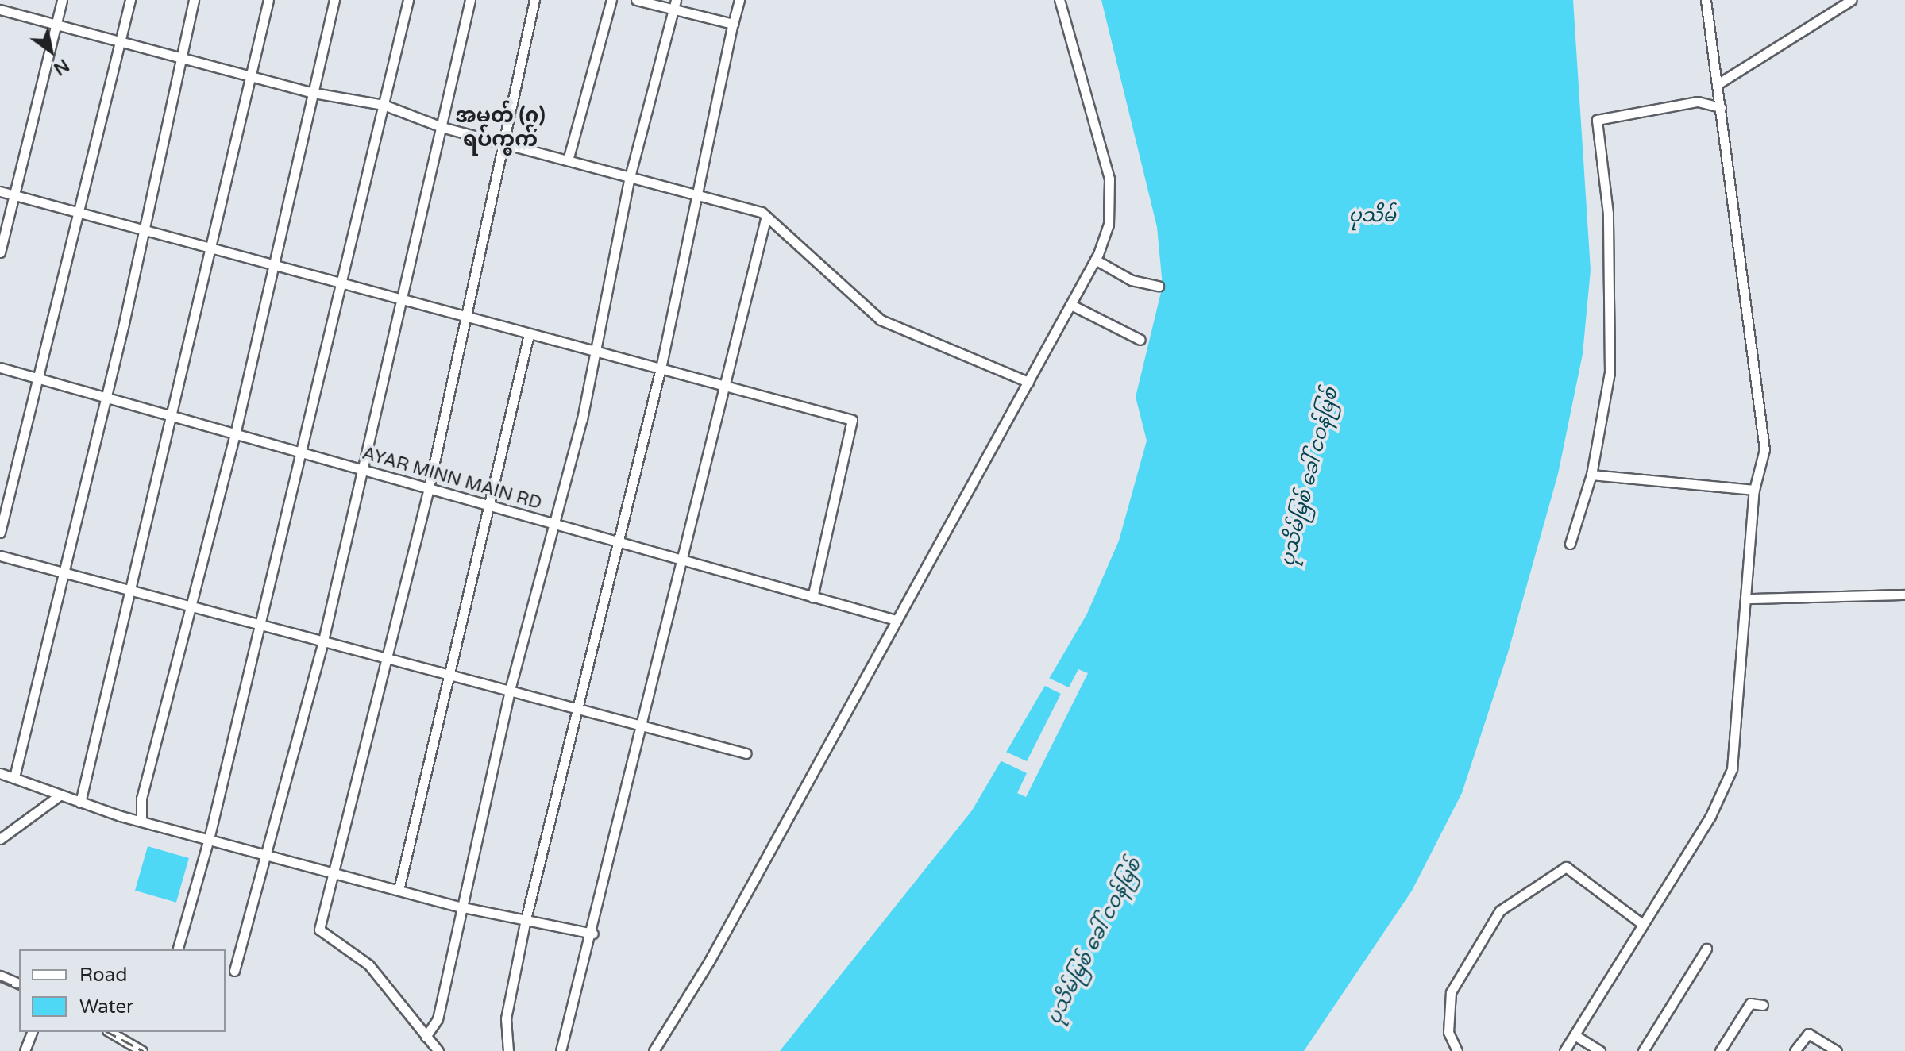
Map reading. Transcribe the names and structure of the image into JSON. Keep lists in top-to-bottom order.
{
  "streets": {
    "street": ["AYAR MINN MAIN RD"]
  },
  "districts": ["အမှတ် (၇) ရပ်ကွက်"],
  "water": ["ပုသိမ်", "ပုသိမ်မြစ် ခေါ် ငဝန်မြစ်"],
  "legend": ["Road", "Water"],
  "north": "bottom right"
}
